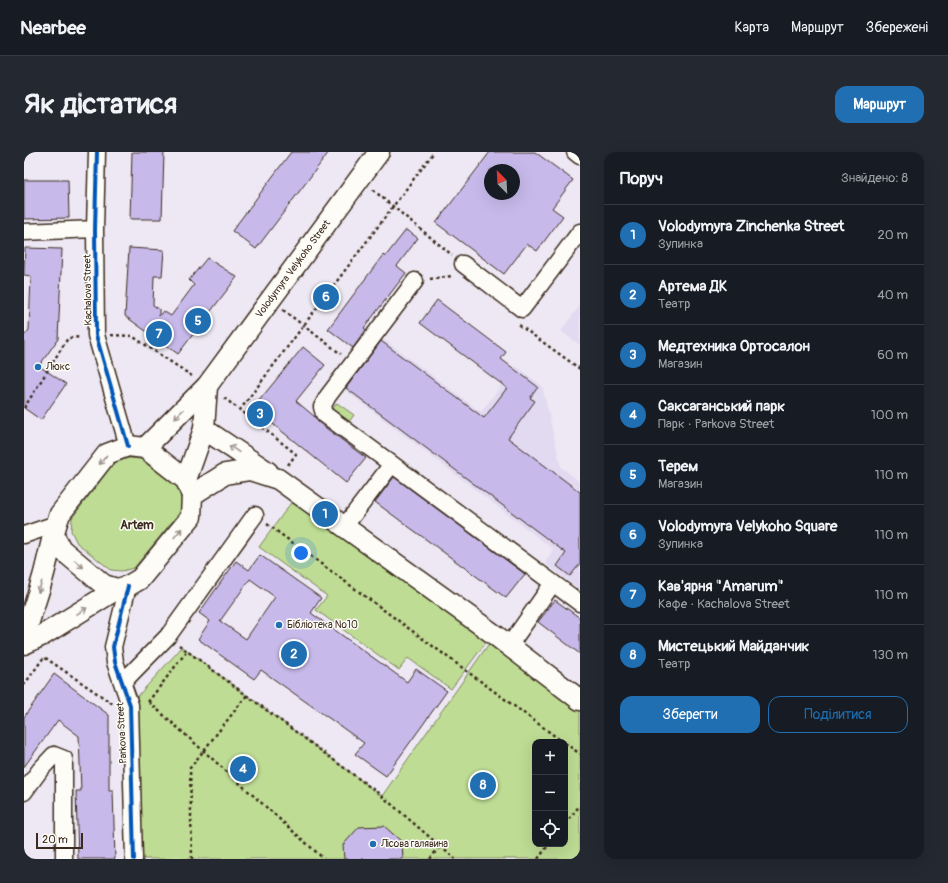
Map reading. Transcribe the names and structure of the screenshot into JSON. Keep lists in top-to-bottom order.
{
  "streets": {
    "main road": ["Volodymyra Velykoho Street"],
    "street": ["Kachalova Street", "Parkova Street"]
  },
  "crossings": [
    ["Volodymyra Velykoho Street", "Kachalova Street"],
    ["Volodymyra Velykoho Street", "Parkova Street"],
    ["Kachalova Street", "Parkova Street"]
  ],
  "districts": ["Artem"],
  "places": ["Люкс", "Бібліотека №10", "Лісова галявина"],
  "scale_bar": "20 m",
  "north": "top left",
  "page": {
    "header": "Nearbee",
    "nav": ["Карта", "Маршрут", "Збережені"],
    "buttons": [
      "Маршрут",
      ["Зберегти", "Поділитися"]
    ],
    "title": "Як дістатися",
    "heading": ["Поруч", "Знайдено: 8"],
    "list": [
      {
        "mark": "1",
        "name": "Volodymyra Zinchenka Street",
        "note": "Зупинка",
        "value": "20 m"
      },
      {
        "mark": "2",
        "name": "Артема ДК",
        "note": "Театр",
        "value": "40 m"
      },
      {
        "mark": "3",
        "name": "Медтехника Ортосалон",
        "note": "Магазин",
        "value": "60 m"
      },
      {
        "mark": "4",
        "name": "Саксаганський парк",
        "note": "Парк · Parkova Street",
        "value": "100 m"
      },
      {
        "mark": "5",
        "name": "Терем",
        "note": "Магазин",
        "value": "110 m"
      },
      {
        "mark": "6",
        "name": "Volodymyra Velykoho Square",
        "note": "Зупинка",
        "value": "110 m"
      },
      {
        "mark": "7",
        "name": "Кав'ярня \"Amarum\"",
        "note": "Кафе · Kachalova Street",
        "value": "110 m"
      },
      {
        "mark": "8",
        "name": "Мистецький Майданчик",
        "note": "Театр",
        "value": "130 m"
      }
    ],
    "pins": [
      "6",
      "5",
      "7",
      "3",
      "1",
      "2",
      "4",
      "8"
    ],
    "map_buttons": ["+", "−"],
    "scale": "20 m"
  }
}
